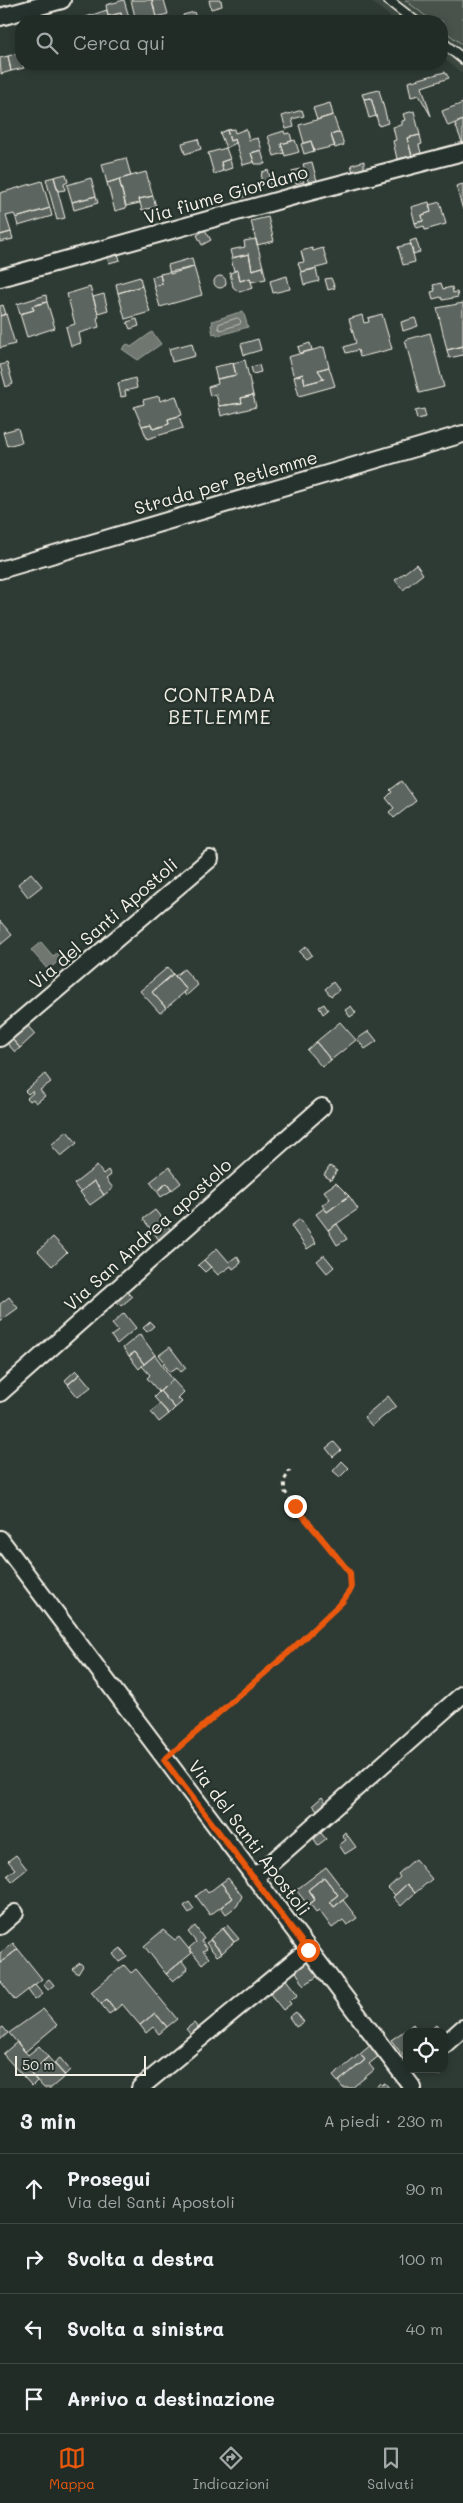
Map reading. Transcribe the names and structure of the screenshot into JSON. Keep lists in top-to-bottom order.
{
  "streets": {
    "street": [
      "Via fiume Giordano",
      "Strada per Betlemme",
      "Via del Santi Apostoli",
      "Via San Andrea apostolo"
    ]
  },
  "districts": ["CONTRADA BETLEMME"],
  "scale_bar": "50 m",
  "page": {
    "search": "Cerca qui",
    "scale": "50 m",
    "heading": ["3 min", "A piedi · 230 m"],
    "list": [
      ["Prosegui", "Via del Santi Apostoli", "90 m"],
      ["Svolta a destra", "100 m"],
      ["Svolta a sinistra", "40 m"],
      "Arrivo a destinazione"
    ],
    "nav": ["Mappa", "Indicazioni", "Salvati"]
  }
}
